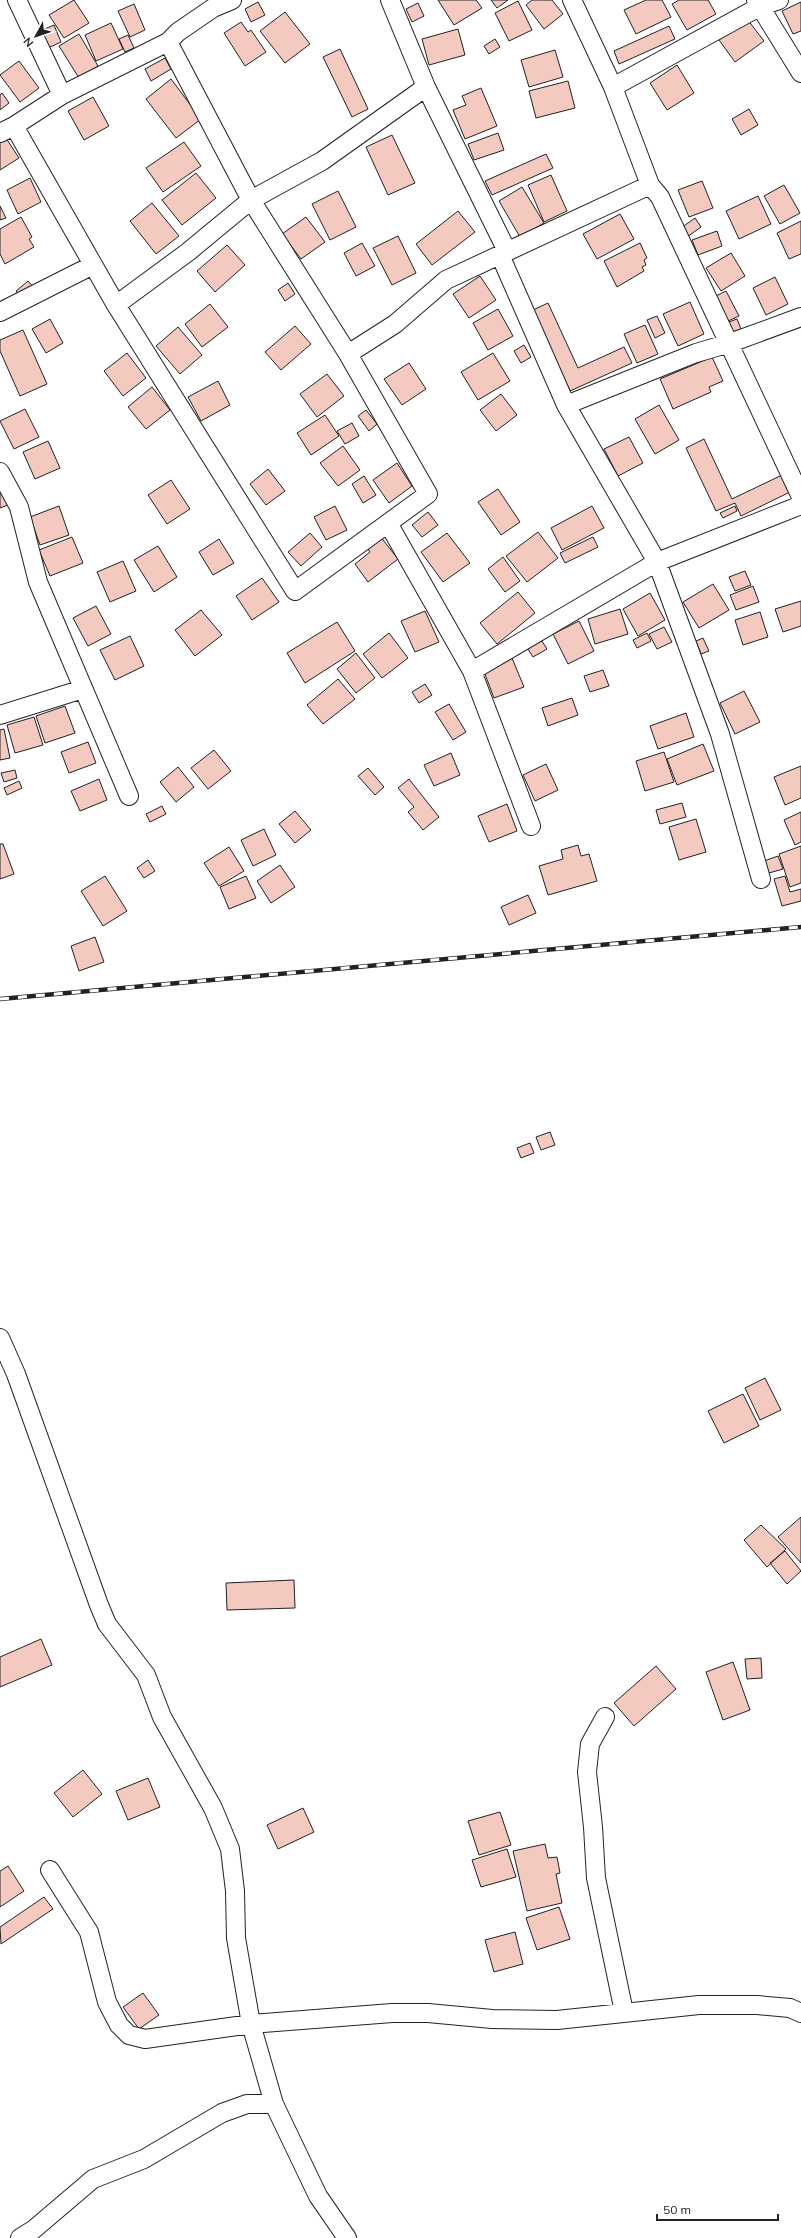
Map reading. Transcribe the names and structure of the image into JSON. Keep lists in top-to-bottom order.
{
  "scale_bar": "50 m",
  "north": "bottom left"
}
